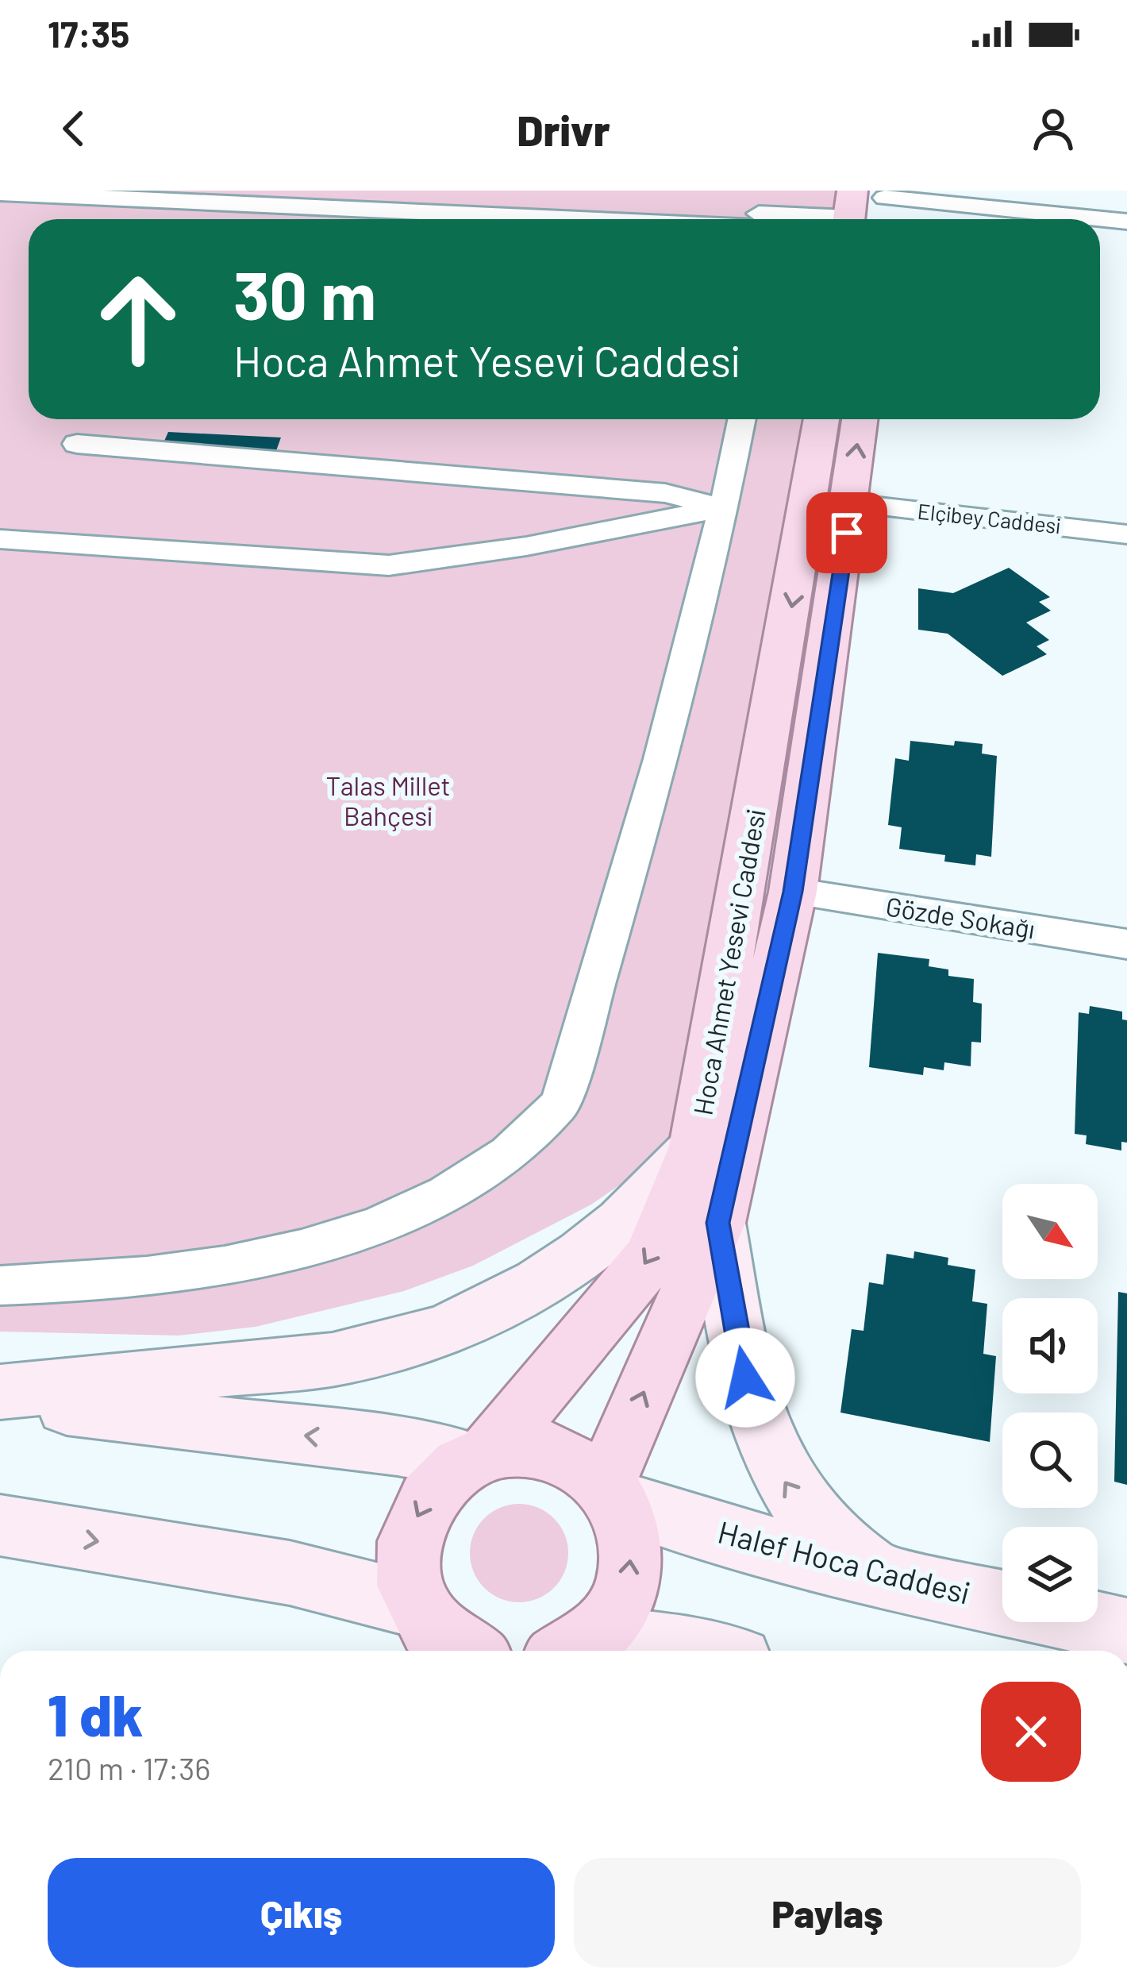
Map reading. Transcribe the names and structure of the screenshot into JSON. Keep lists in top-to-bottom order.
{
  "streets": {
    "main road": ["Hoca Ahmet Yesevi Caddesi", "Halef Hoca Caddesi"],
    "street": ["Elçibey Caddesi", "Gözde Sokağı"]
  },
  "crossings": [
    ["Elçibey Caddesi", "Hoca Ahmet Yesevi Caddesi"],
    ["Gözde Sokağı", "Hoca Ahmet Yesevi Caddesi"],
    ["Hoca Ahmet Yesevi Caddesi", "Halef Hoca Caddesi"]
  ],
  "parks": ["Talas Millet Bahçesi"],
  "north": "bottom right",
  "page": {
    "status": "17:35",
    "header": "Drivr",
    "turn": ["30 m", "Hoca Ahmet Yesevi Caddesi"],
    "heading": ["1 dk", "210 m · 17:36"],
    "buttons": ["Çıkış", "Paylaş"]
  }
}
